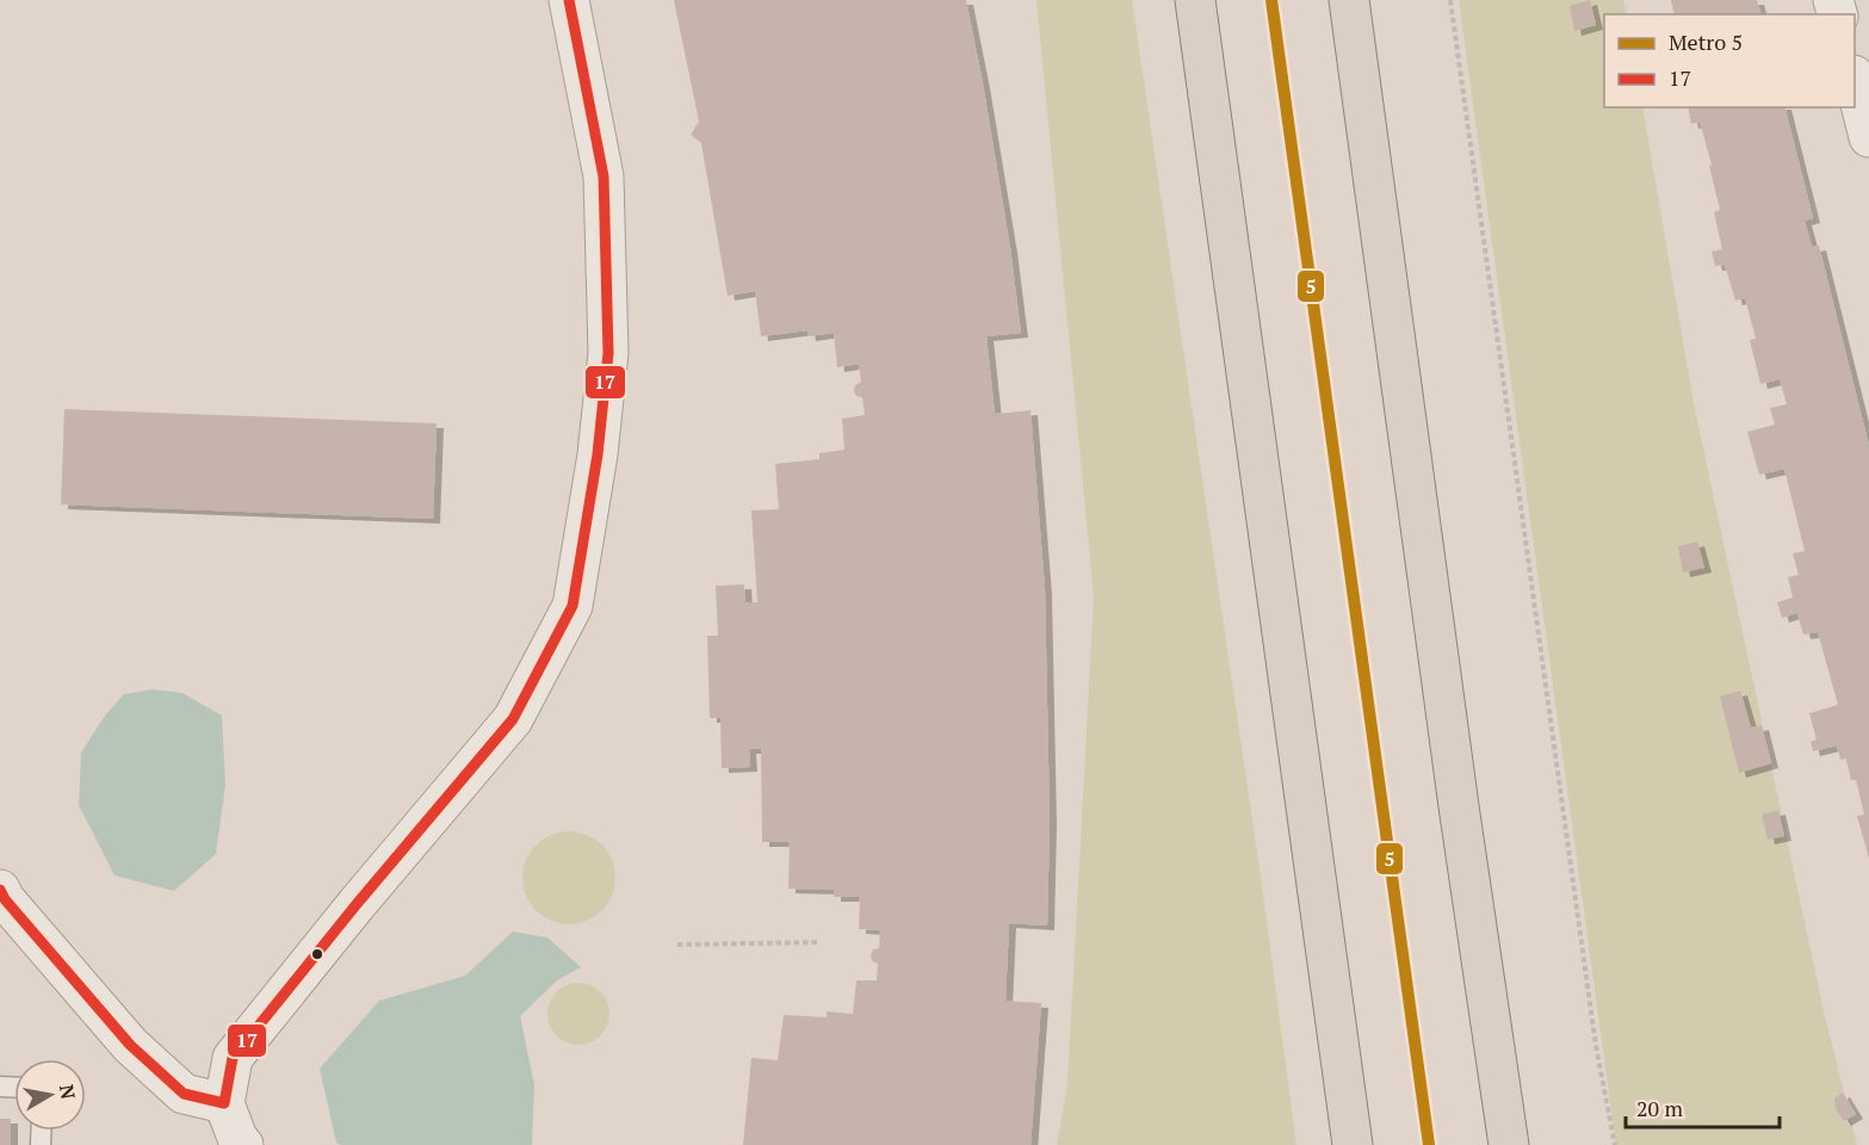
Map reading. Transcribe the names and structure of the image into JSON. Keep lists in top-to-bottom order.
{
  "lines": ["metro line 5", "transit line 17"],
  "legend": ["Metro 5", "17"],
  "scale_bar": "20 m",
  "north": "right"
}
